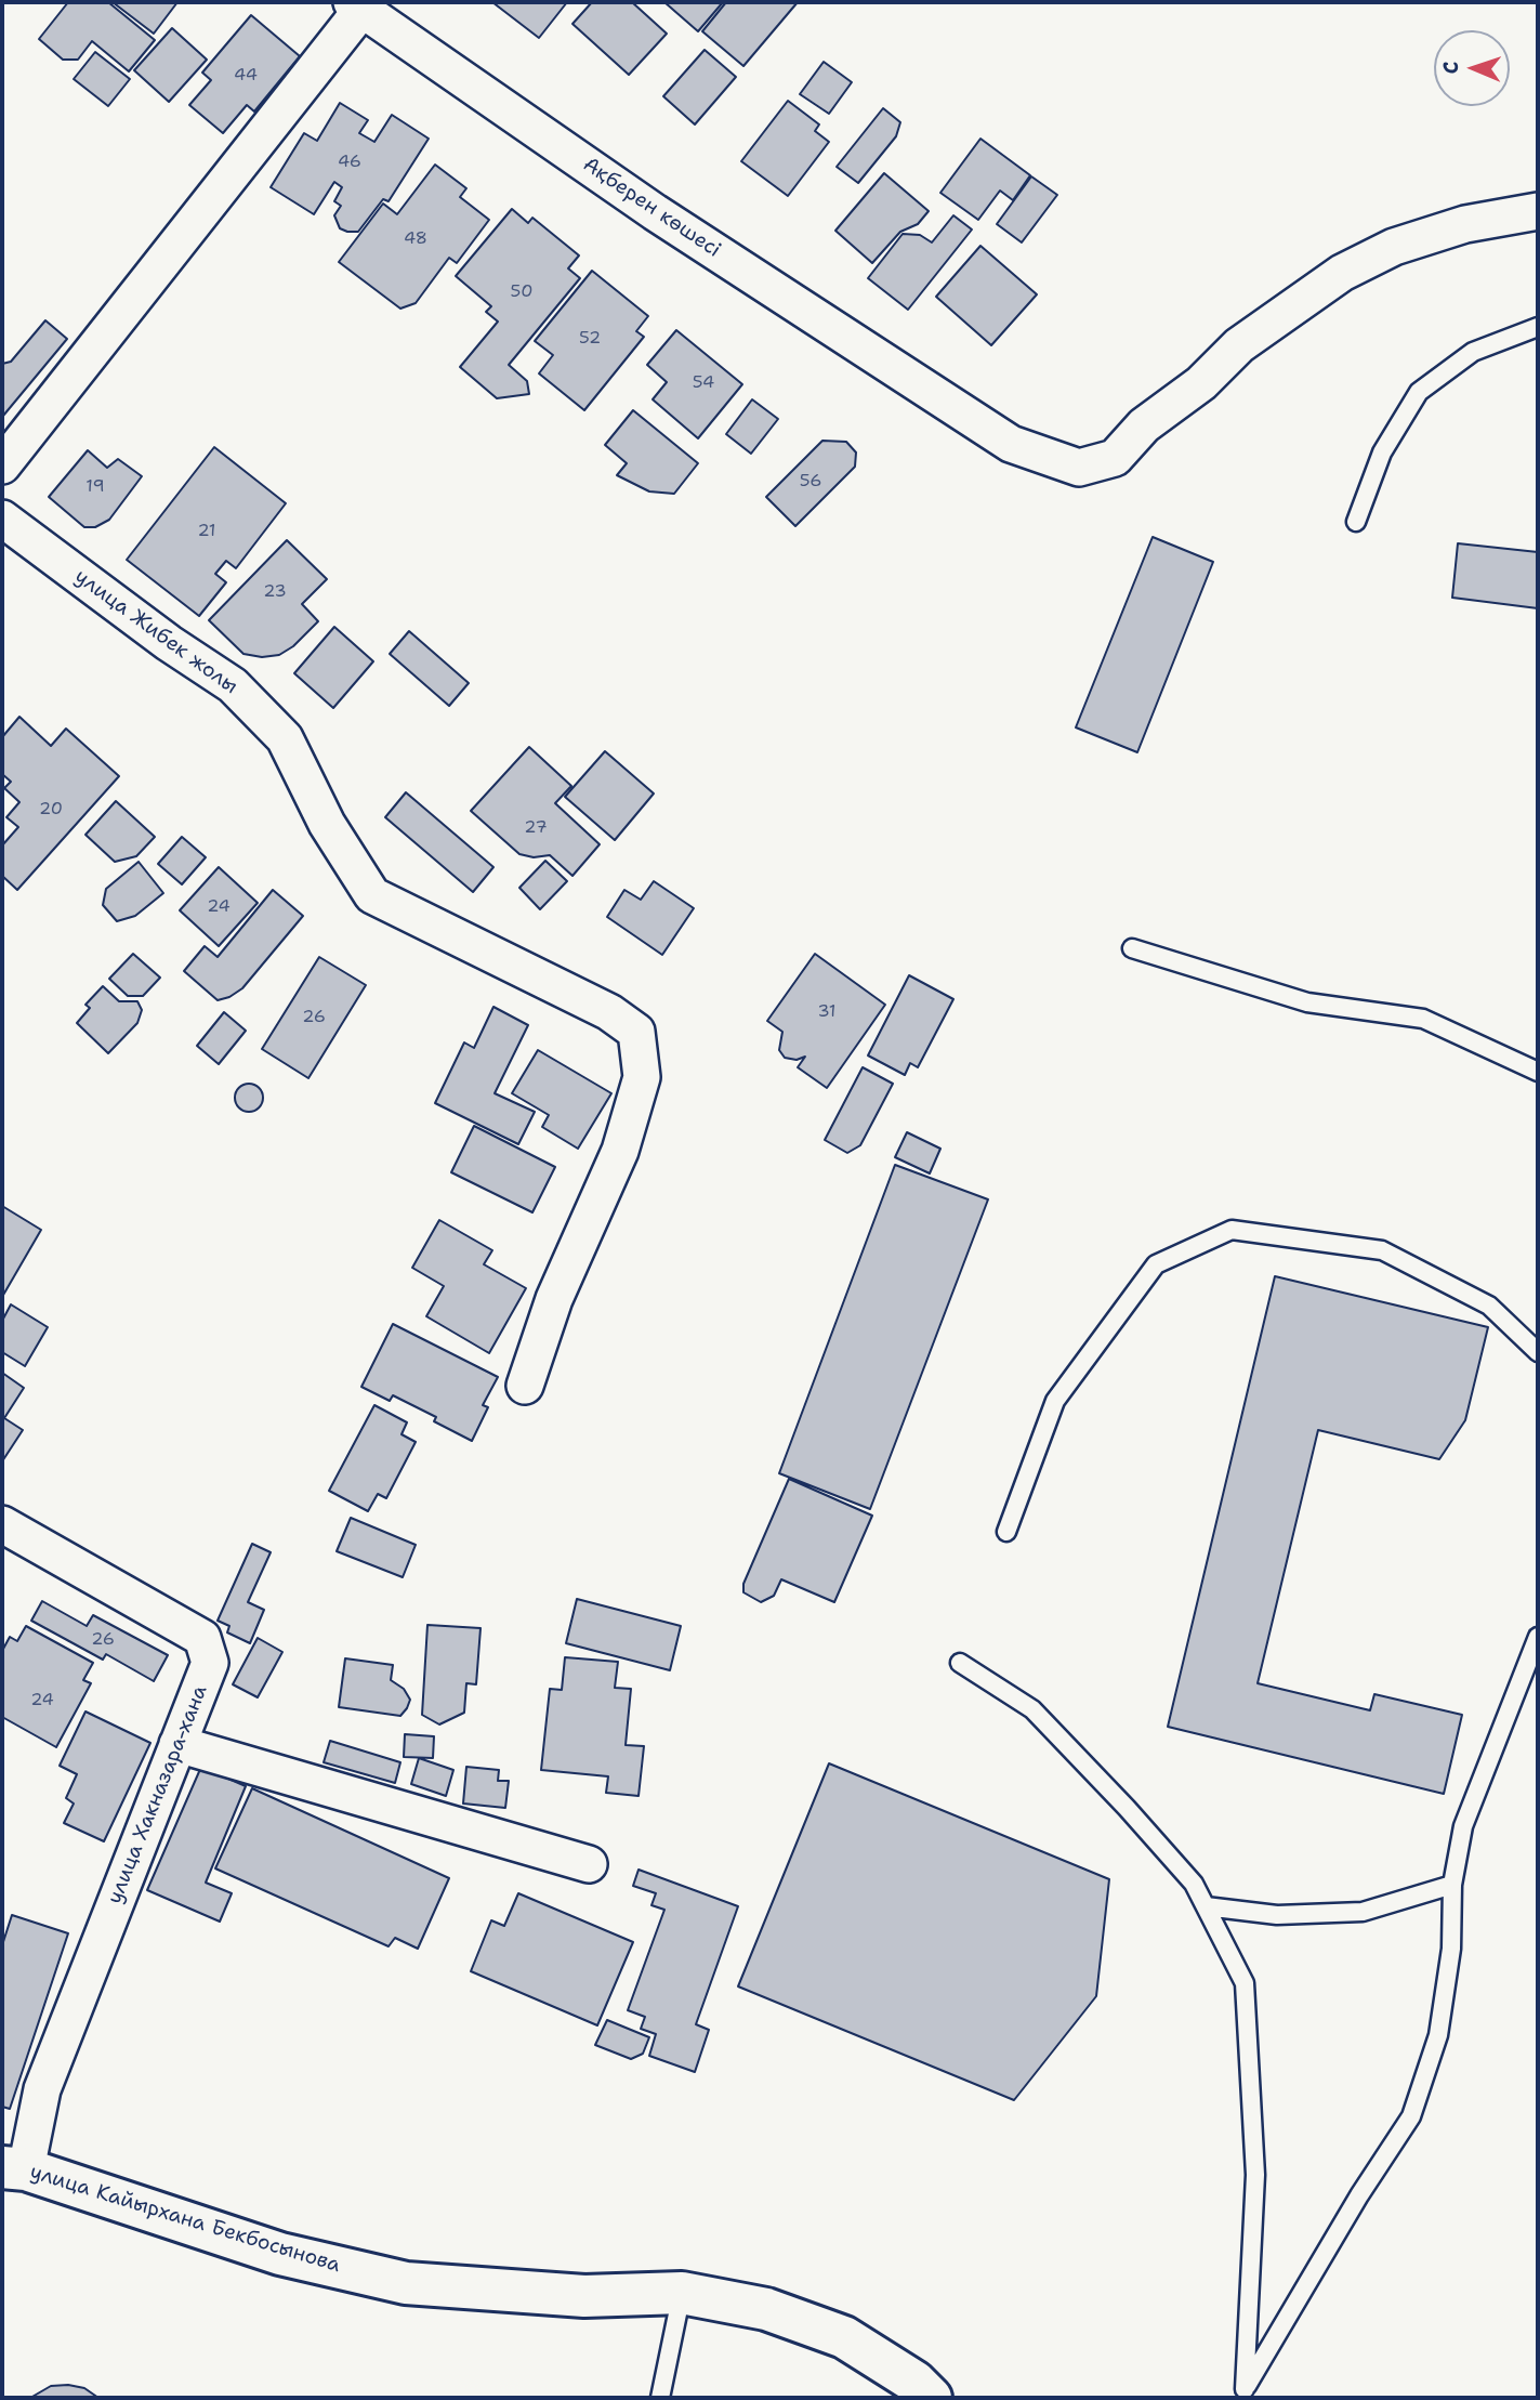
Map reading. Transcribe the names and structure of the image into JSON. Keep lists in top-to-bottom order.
{
  "streets": {
    "street": [
      "Ақберен көшесі",
      "улица Жибек жолы",
      "улица Хакназара-хана",
      "улица Кайырхана Бекбосынова"
    ]
  },
  "crossings": [
    ["улица Хакназара-хана", "улица Кайырхана Бекбосынова"]
  ],
  "house_numbers": [
    "44",
    "46",
    "48",
    "50",
    "52",
    "54",
    "56",
    "19",
    "21",
    "23",
    "20",
    "27",
    "24",
    "31",
    "26",
    "26",
    "24"
  ],
  "north": "left"
}
